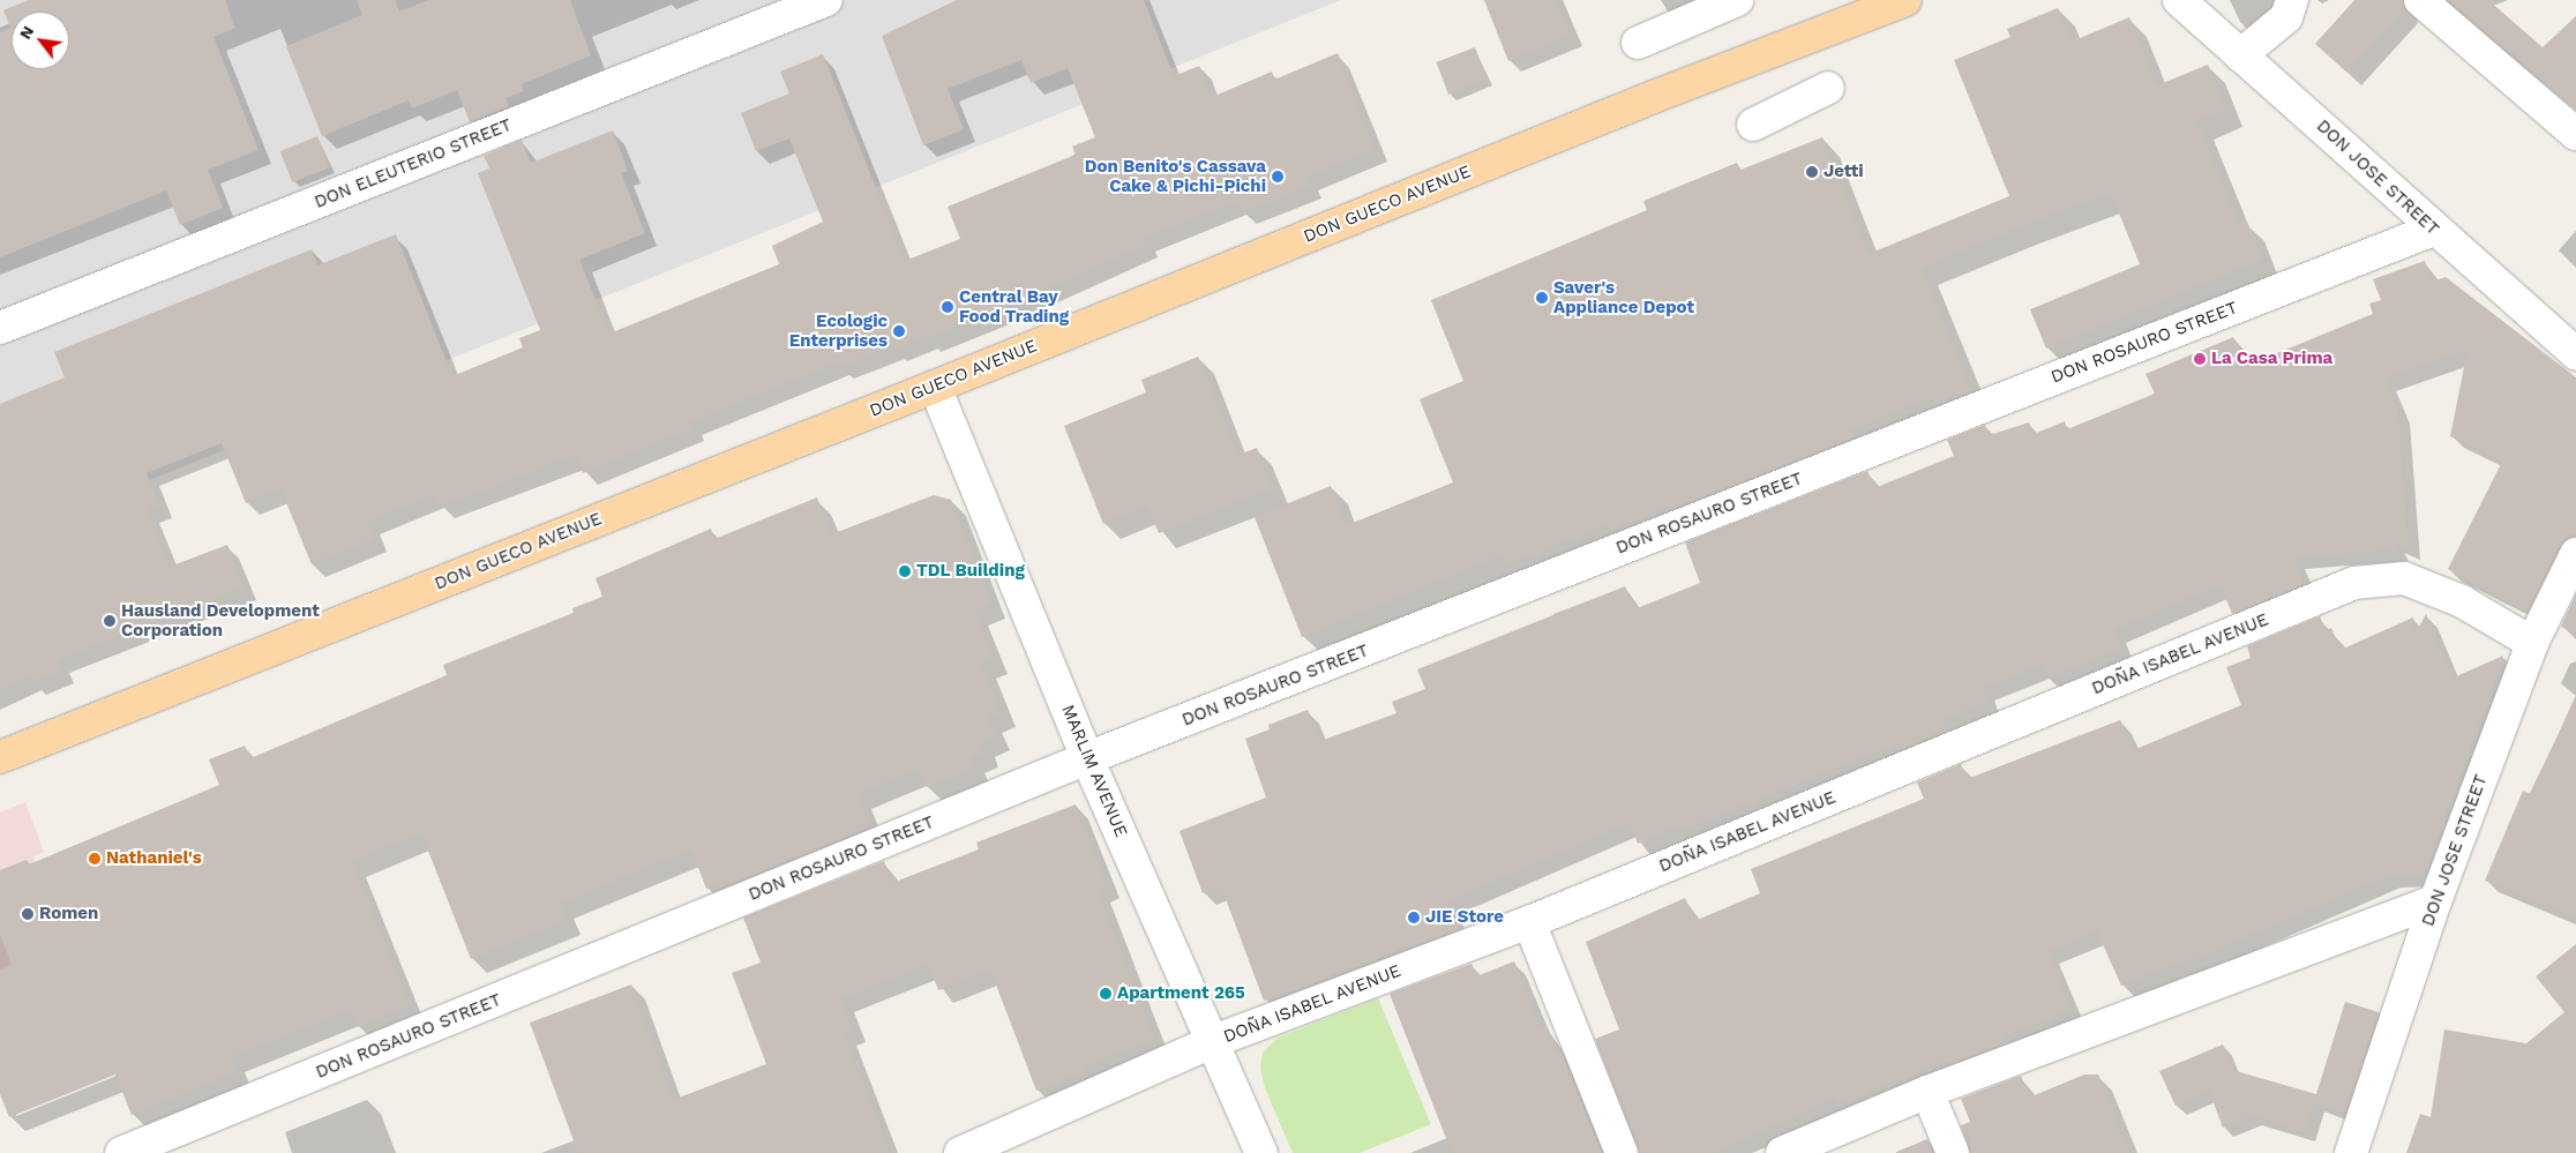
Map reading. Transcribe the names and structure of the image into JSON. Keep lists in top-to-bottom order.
{
  "streets": {
    "main road": ["DON GUECO AVENUE"],
    "street": [
      "DON ELEUTERIO STREET",
      "DON JOSE STREET",
      "DON ROSAURO STREET",
      "DOÑA ISABEL AVENUE",
      "MARLIM AVENUE"
    ]
  },
  "crossings": [
    ["DON JOSE STREET", "DON ROSAURO STREET"],
    ["DON JOSE STREET", "DOÑA ISABEL AVENUE"],
    ["DON GUECO AVENUE", "MARLIM AVENUE"],
    ["DON ROSAURO STREET", "MARLIM AVENUE"],
    ["DOÑA ISABEL AVENUE", "MARLIM AVENUE"]
  ],
  "places": [
    "Jetti",
    "Don Benito's Cassava Cake & Pichi-Pichi",
    "Saver's Appliance Depot",
    "Central Bay Food Trading",
    "Ecologic Enterprises",
    "La Casa Prima",
    "TDL Building",
    "Hausland Development Corporation",
    "Nathaniel's",
    "Romen",
    "JIE Store",
    "Apartment 265"
  ],
  "north": "top left"
}
